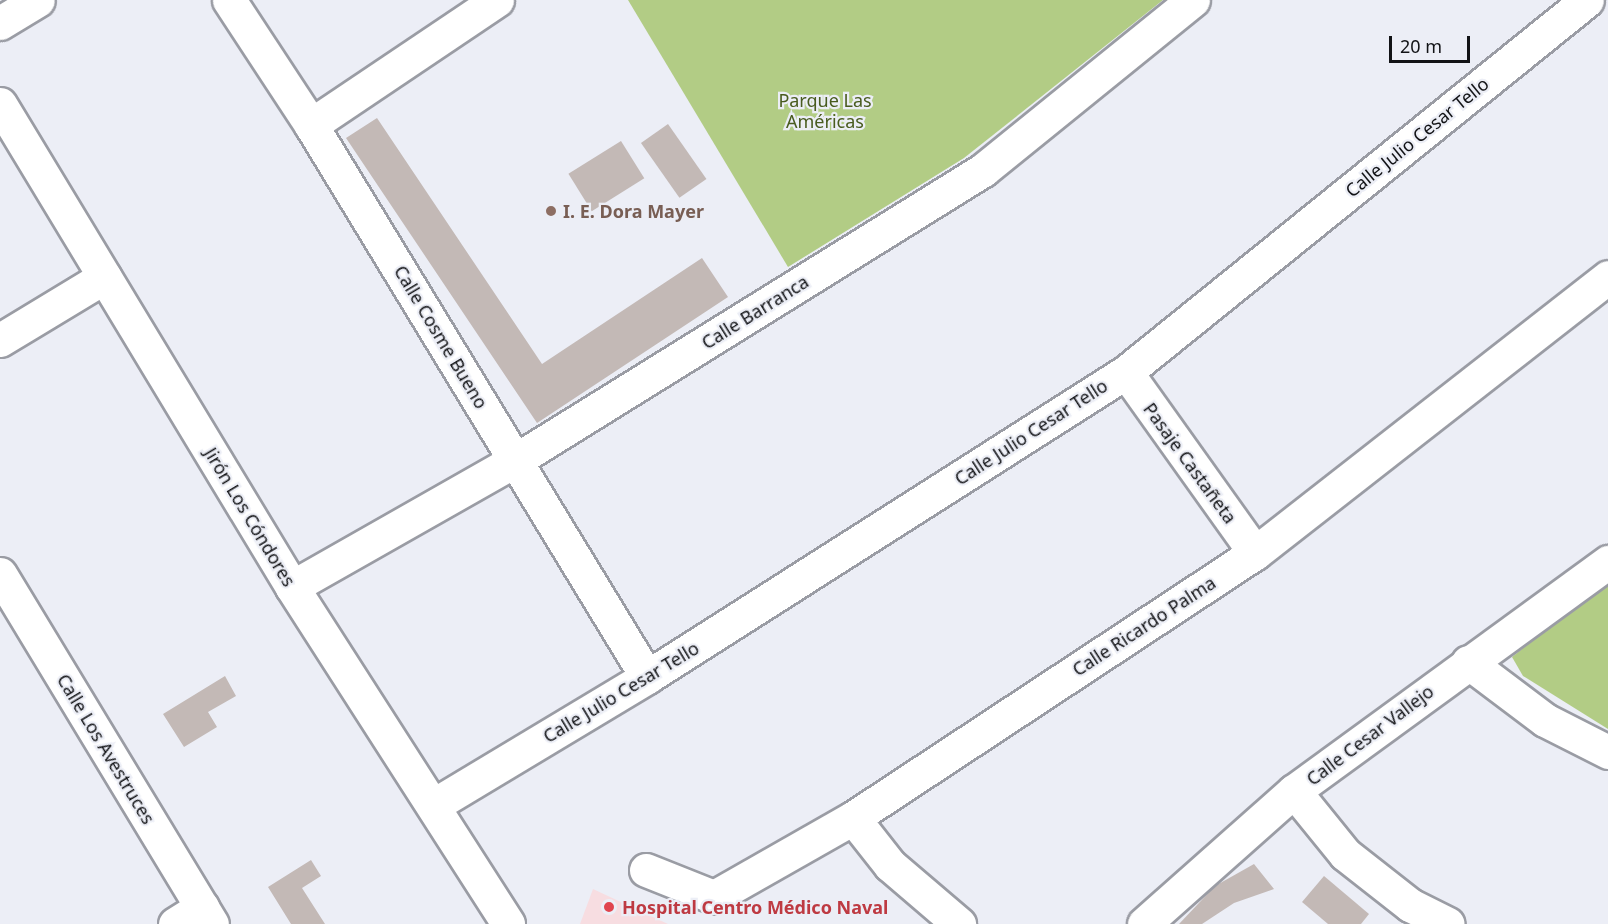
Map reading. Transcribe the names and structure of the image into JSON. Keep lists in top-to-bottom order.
{
  "streets": {
    "street": [
      "Calle Julio Cesar Tello",
      "Calle Barranca",
      "Calle Cosme Bueno",
      "Pasaje Castañeta",
      "Jirón Los Cóndores",
      "Calle Ricardo Palma",
      "Calle Cesar Vallejo",
      "Calle Los Avestruces"
    ]
  },
  "crossings": [
    ["Calle Julio Cesar Tello", "Calle Cosme Bueno"],
    ["Calle Julio Cesar Tello", "Pasaje Castañeta"],
    ["Calle Julio Cesar Tello", "Jirón Los Cóndores"],
    ["Calle Barranca", "Calle Cosme Bueno"],
    ["Calle Barranca", "Jirón Los Cóndores"],
    ["Pasaje Castañeta", "Calle Ricardo Palma"]
  ],
  "parks": ["Parque Las Américas"],
  "places": ["I. E. Dora Mayer", "Hospital Centro Médico Naval"],
  "scale_bar": "20 m"
}
